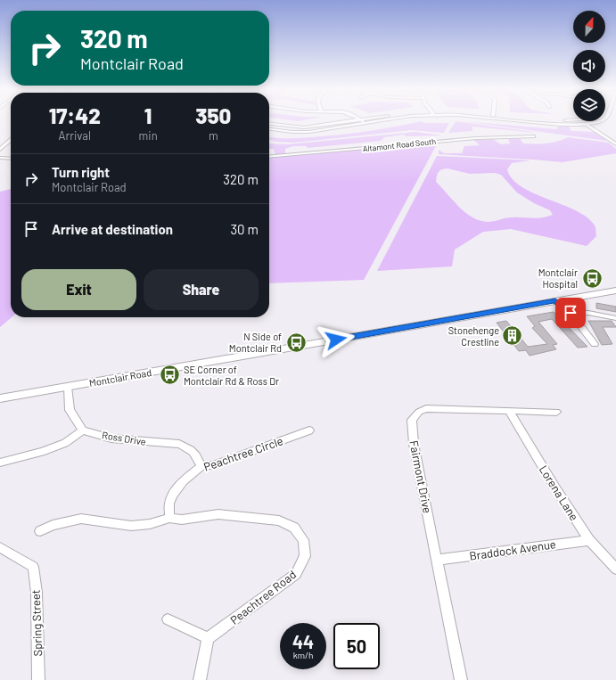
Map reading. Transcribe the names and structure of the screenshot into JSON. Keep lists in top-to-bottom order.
{
  "streets": {
    "main road": ["Montclair Road"],
    "street": [
      "Altamont Road South",
      "Ross Drive",
      "Peachtree Circle",
      "Fairmont Drive",
      "Lorena Lane",
      "Braddock Avenue",
      "Peachtree Road",
      "Spring Street"
    ]
  },
  "crossings": [
    ["Ross Drive", "Peachtree Circle"],
    ["Peachtree Circle", "Peachtree Road"],
    ["Fairmont Drive", "Lorena Lane"],
    ["Fairmont Drive", "Braddock Avenue"],
    ["Lorena Lane", "Braddock Avenue"]
  ],
  "places": {
    "bus stop": ["Montclair Hospital", "N Side of Montclair Rd", "SE Corner of Montclair Rd & Ross Dr"],
    "building": ["Stonehenge Crestline"]
  },
  "north": "top",
  "page": {
    "turn": ["320 m", "Montclair Road"],
    "eta": [
      "17:42",
      "Arrival",
      "1",
      "min",
      "350",
      "m"
    ],
    "list": [
      {
        "name": "Turn right",
        "note": "Montclair Road",
        "value": "320 m"
      },
      {
        "name": "Arrive at destination",
        "value": "30 m"
      }
    ],
    "buttons": ["Exit", "Share"],
    "speed": "44 km/h",
    "limit": "50"
  }
}
